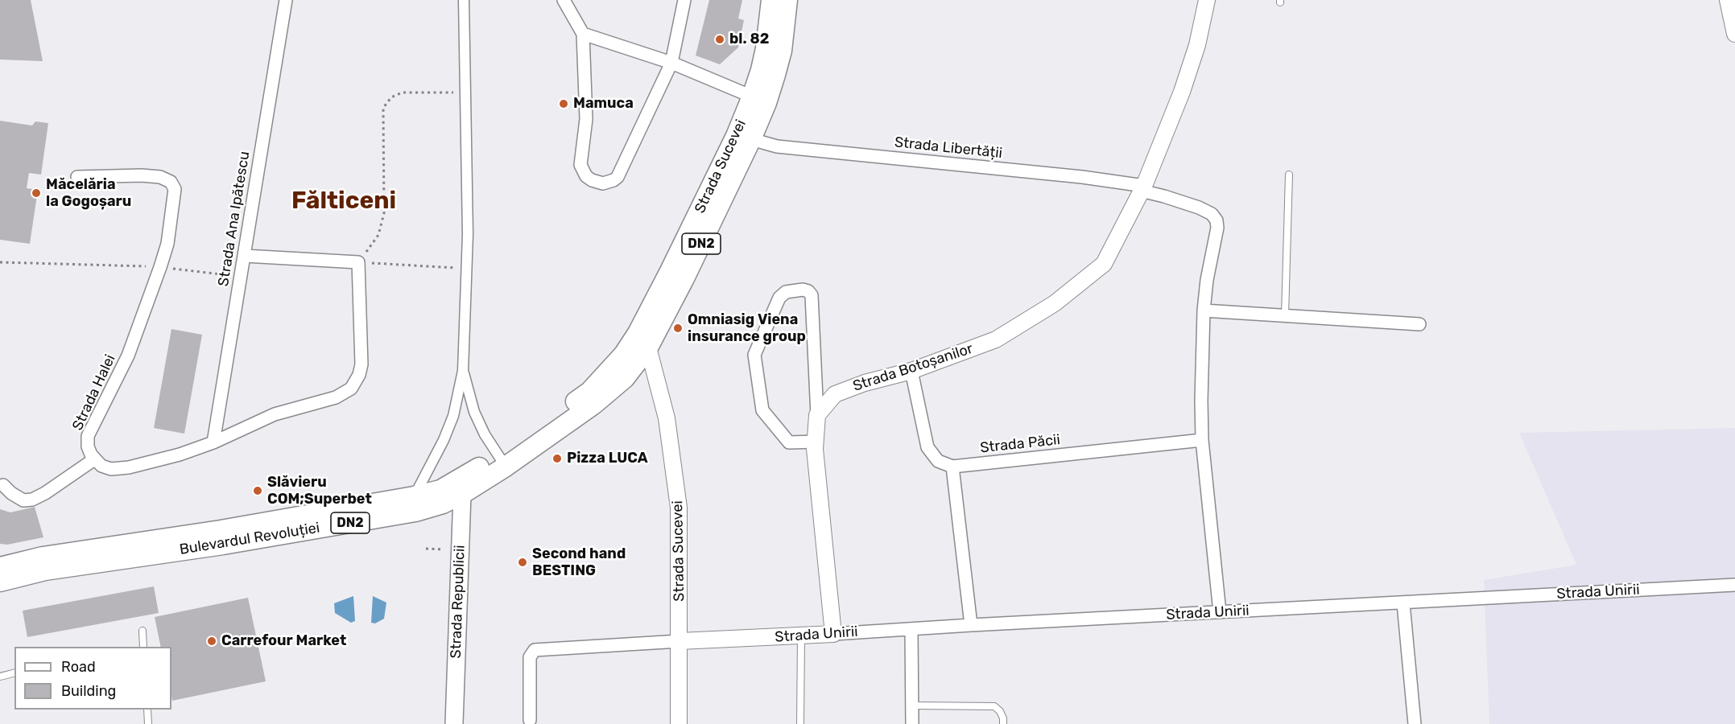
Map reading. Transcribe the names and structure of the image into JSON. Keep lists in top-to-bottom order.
{
  "streets": {
    "main road": [
      "Strada Sucevei",
      "DN2",
      "Bulevardul Revoluției",
      "Strada Republicii"
    ],
    "street": [
      "Strada Libertății",
      "Strada Ana Ipătescu",
      "Strada Botoșanilor",
      "Strada Halei",
      "Strada Păcii",
      "Strada Unirii"
    ]
  },
  "crossings": [
    ["Strada Libertății", "Strada Sucevei"],
    ["Strada Libertății", "Strada Botoșanilor"],
    ["Strada Sucevei", "Bulevardul Revoluției"],
    ["Strada Sucevei", "Strada Unirii"],
    ["Bulevardul Revoluției", "Strada Republicii"]
  ],
  "districts": ["Fălticeni"],
  "places": [
    "bl. 82",
    "Mamuca",
    "Măcelăria la Gogoșaru",
    "Omniasig Viena insurance group",
    "Pizza LUCA",
    "Slăvieru COM;Superbet",
    "Second hand BESTING",
    "Carrefour Market"
  ],
  "legend": ["Road", "Building"]
}
